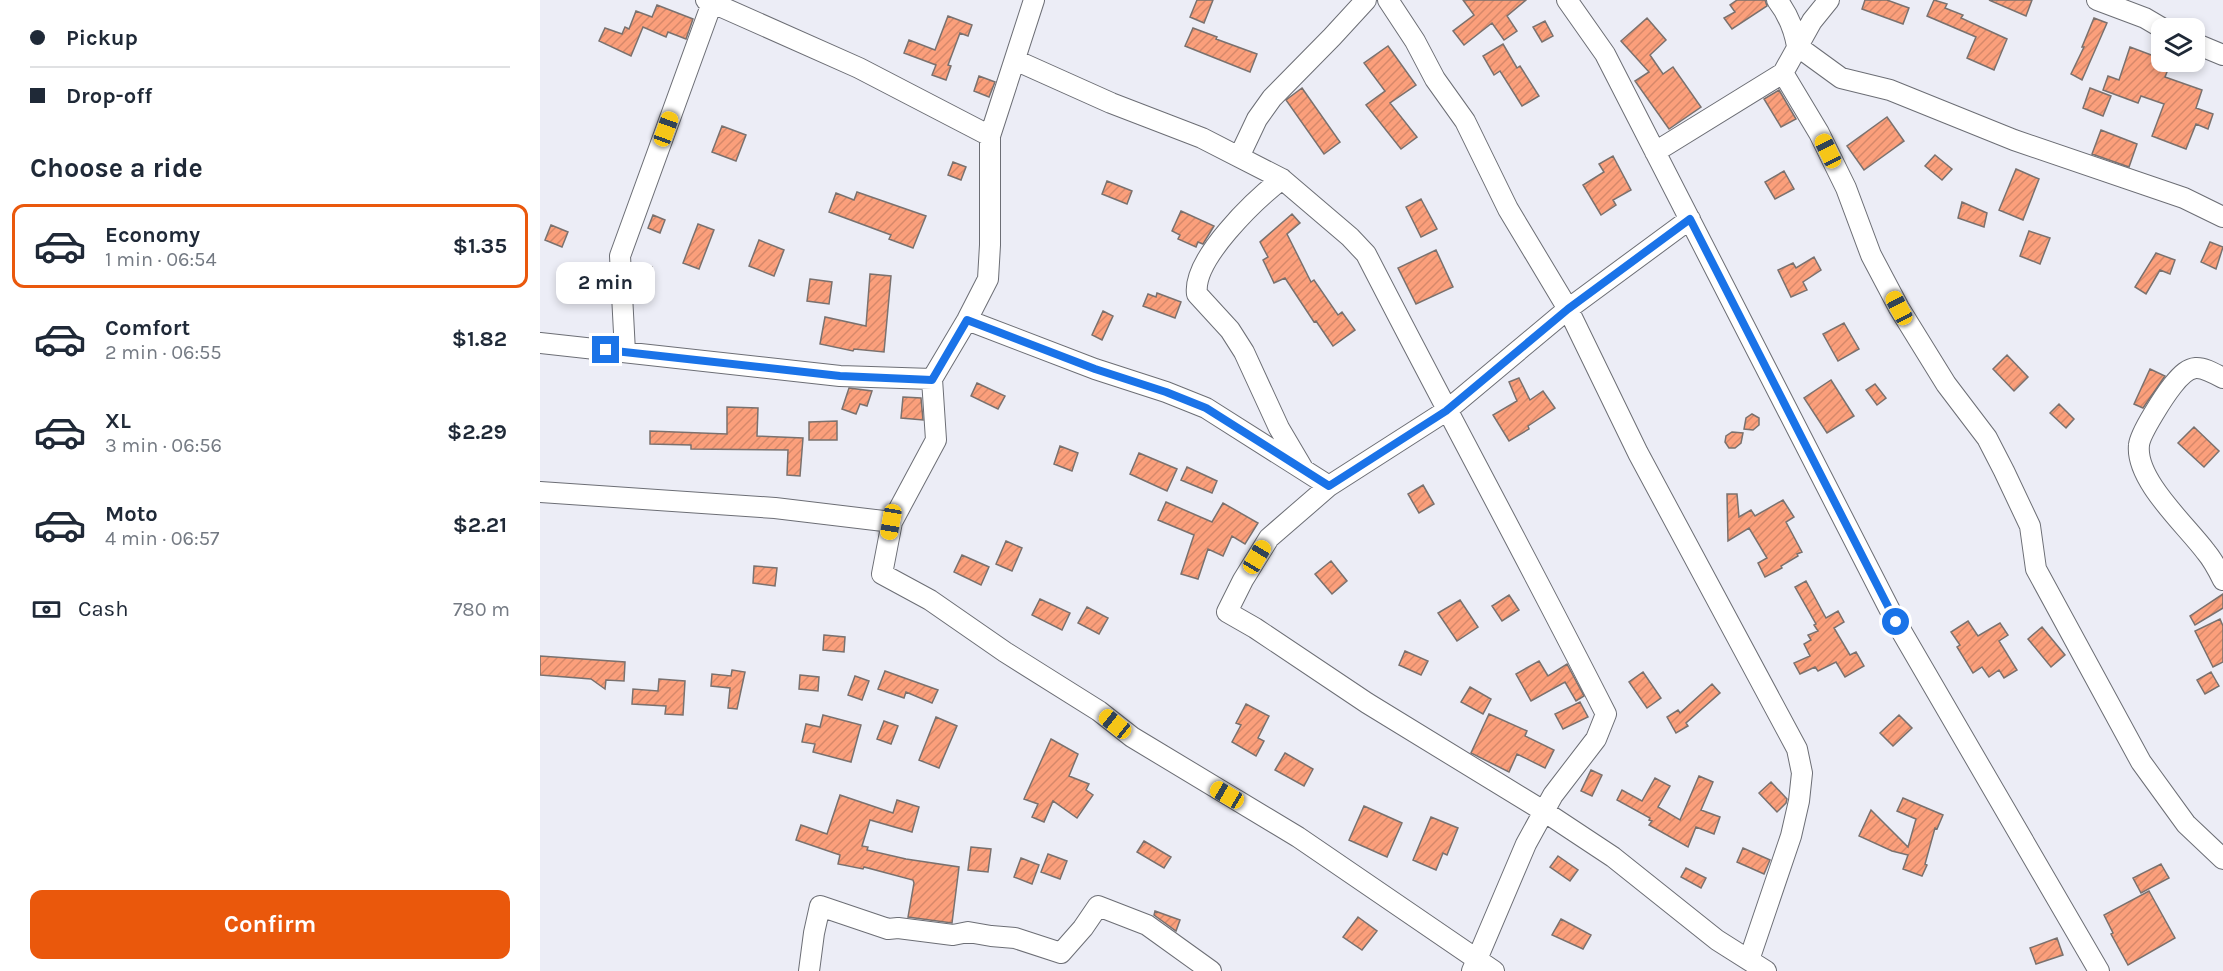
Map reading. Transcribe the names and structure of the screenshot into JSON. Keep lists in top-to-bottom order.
{
  "page": {
    "banner": ["Pickup", "Drop-off"],
    "heading": "Choose a ride",
    "list": [
      {
        "name": "Economy",
        "note": "1 min · 06:54",
        "value": "$1.35"
      },
      {
        "name": "Comfort",
        "note": "2 min · 06:55",
        "value": "$1.82"
      },
      {
        "name": "XL",
        "note": "3 min · 06:56",
        "value": "$2.29"
      },
      {
        "name": "Moto",
        "note": "4 min · 06:57",
        "value": "$2.21"
      }
    ],
    "bubble": "2 min",
    "pay": ["Cash", "780 m"],
    "buttons": "Confirm"
  }
}
